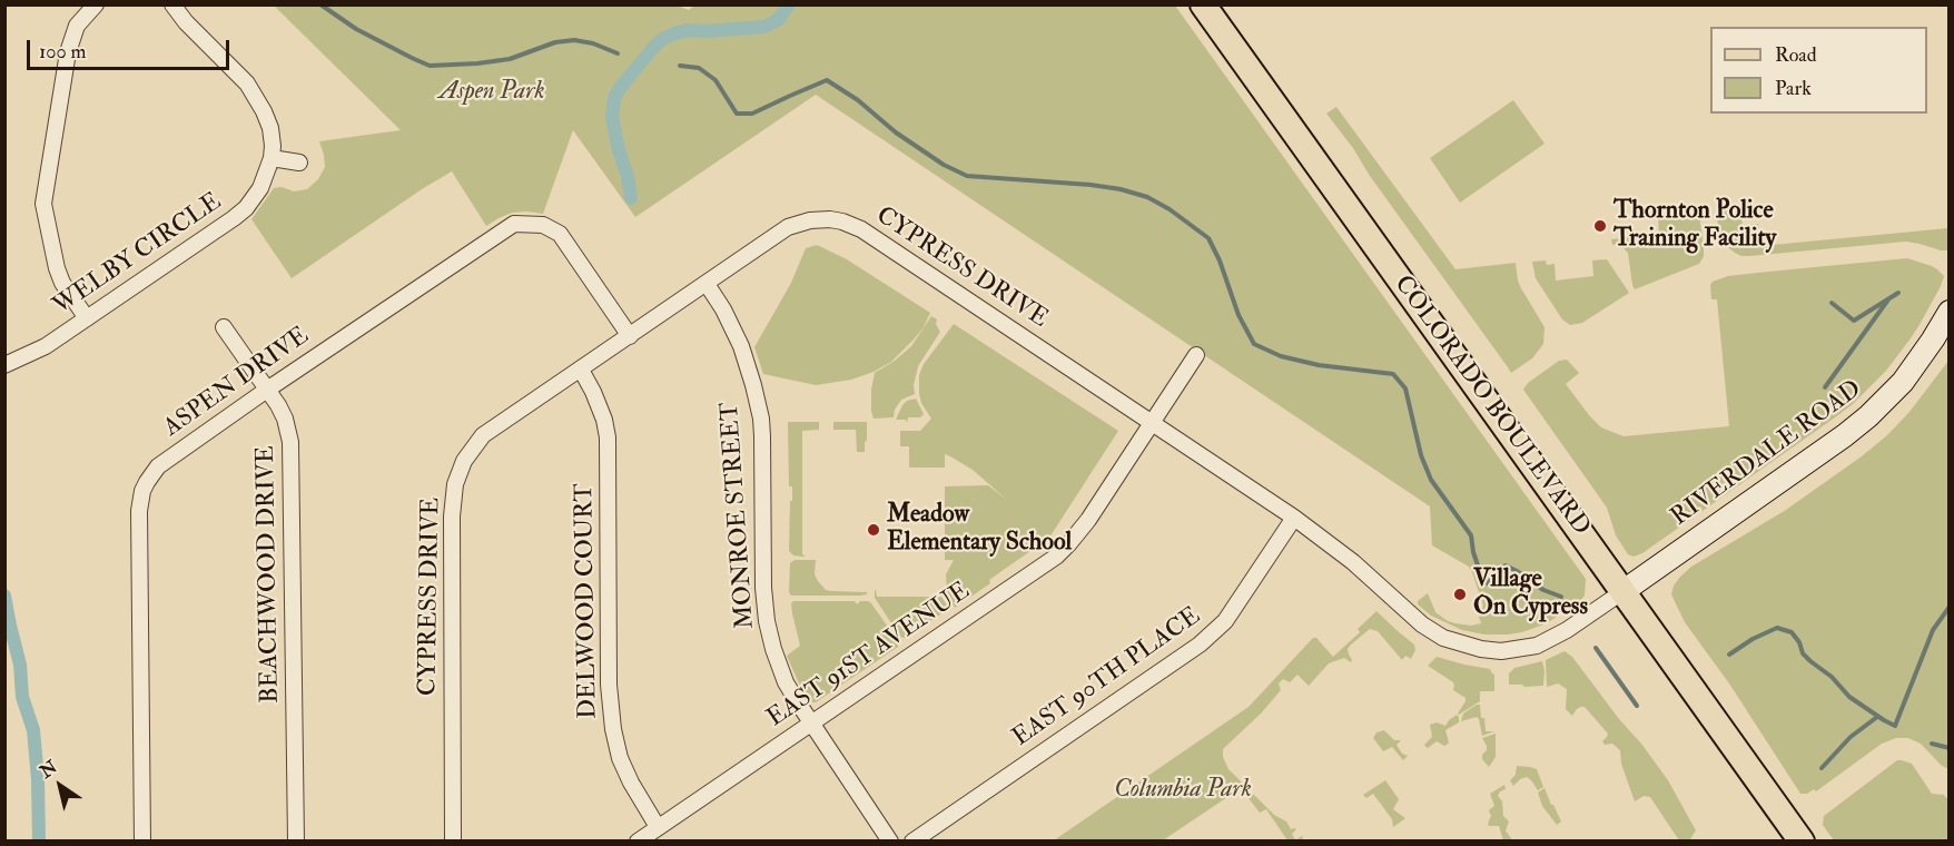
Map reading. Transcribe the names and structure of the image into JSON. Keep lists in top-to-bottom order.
{
  "streets": {
    "main road": ["COLORADO BOULEVARD"],
    "street": [
      "WELBY CIRCLE",
      "CYPRESS DRIVE",
      "ASPEN DRIVE",
      "RIVERDALE ROAD",
      "MONROE STREET",
      "BEACHWOOD DRIVE",
      "DELWOOD COURT",
      "EAST 91ST AVENUE",
      "EAST 90TH PLACE"
    ]
  },
  "crossings": [
    ["CYPRESS DRIVE", "ASPEN DRIVE"],
    ["CYPRESS DRIVE", "COLORADO BOULEVARD"],
    ["CYPRESS DRIVE", "RIVERDALE ROAD"],
    ["CYPRESS DRIVE", "MONROE STREET"],
    ["CYPRESS DRIVE", "DELWOOD COURT"],
    ["CYPRESS DRIVE", "EAST 91ST AVENUE"],
    ["CYPRESS DRIVE", "EAST 90TH PLACE"],
    ["ASPEN DRIVE", "BEACHWOOD DRIVE"],
    ["COLORADO BOULEVARD", "RIVERDALE ROAD"],
    ["MONROE STREET", "EAST 91ST AVENUE"],
    ["DELWOOD COURT", "EAST 91ST AVENUE"]
  ],
  "parks": ["Aspen Park", "Columbia Park"],
  "places": ["Thornton Police Training Facility", "Meadow Elementary School", "Village On Cypress"],
  "legend": ["Road", "Park"],
  "scale_bar": "100 m",
  "north": "top left"
}
